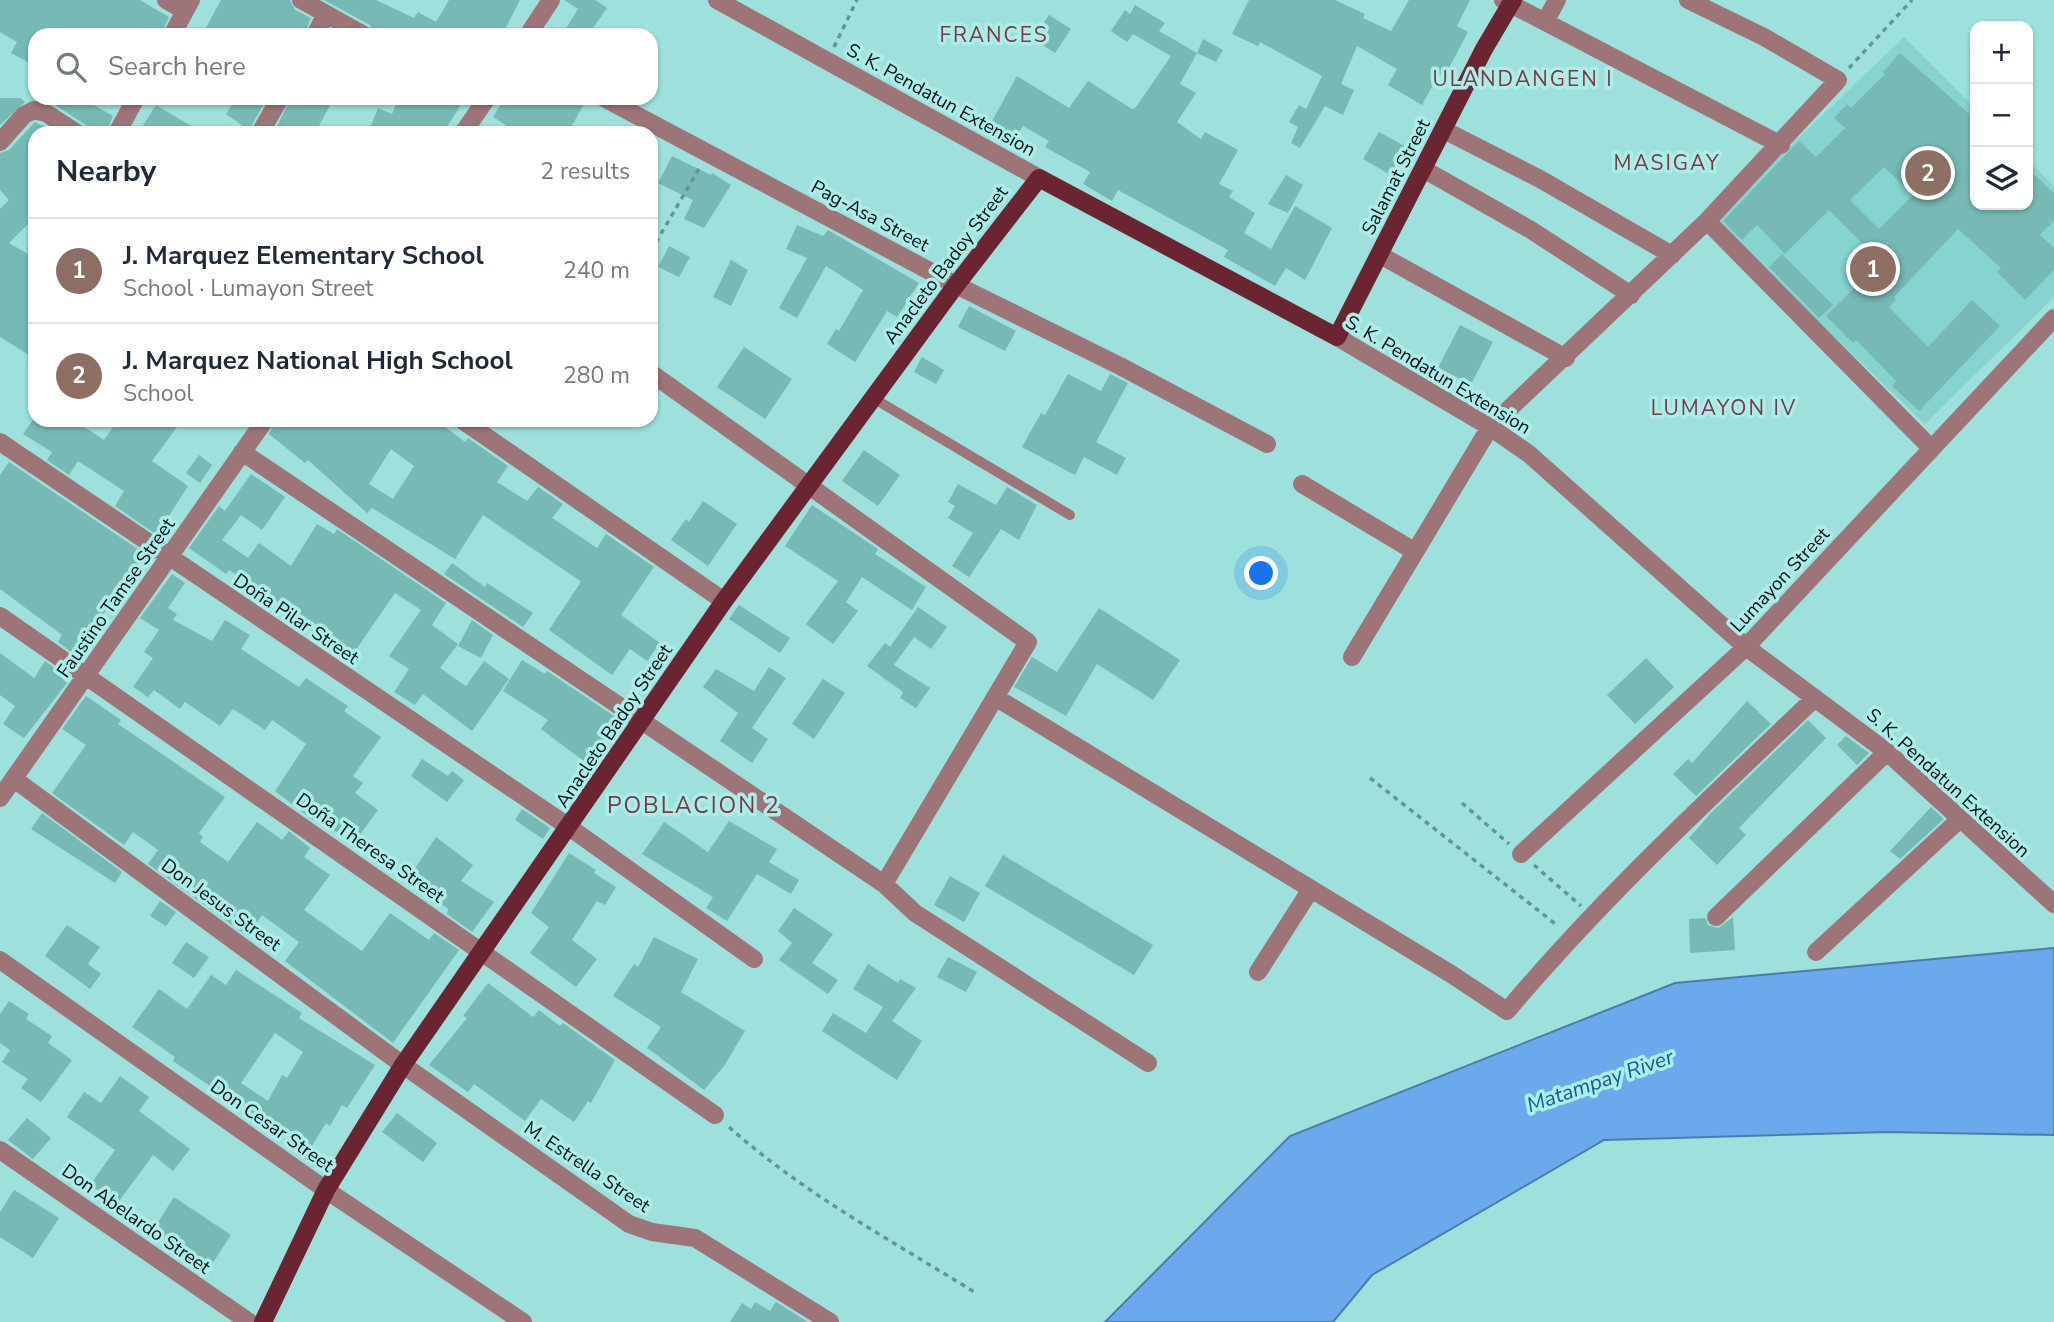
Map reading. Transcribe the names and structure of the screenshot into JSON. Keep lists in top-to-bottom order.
{
  "streets": {
    "main road": ["S. K. Pendatun Extension", "Salamat Street", "Anacleto Badoy Street"],
    "street": [
      "Pag-Asa Street",
      "Lumayon Street",
      "Faustino Tamse Street",
      "Doña Pilar Street",
      "Doña Theresa Street",
      "Don Jesus Street",
      "Don Cesar Street",
      "M. Estrella Street",
      "Don Abelardo Street"
    ]
  },
  "crossings": [
    ["S. K. Pendatun Extension", "Salamat Street"],
    ["S. K. Pendatun Extension", "Anacleto Badoy Street"],
    ["S. K. Pendatun Extension", "Lumayon Street"],
    ["Pag-Asa Street", "Anacleto Badoy Street"],
    ["Anacleto Badoy Street", "Doña Pilar Street"],
    ["Anacleto Badoy Street", "Doña Theresa Street"],
    ["Anacleto Badoy Street", "Don Jesus Street"],
    ["Anacleto Badoy Street", "Don Cesar Street"],
    ["Anacleto Badoy Street", "M. Estrella Street"],
    ["Faustino Tamse Street", "Doña Pilar Street"],
    ["Faustino Tamse Street", "Doña Theresa Street"],
    ["Faustino Tamse Street", "Don Jesus Street"],
    ["Don Jesus Street", "M. Estrella Street"]
  ],
  "districts": [
    "FRANCES",
    "ULANDANGEN I",
    "MASIGAY",
    "LUMAYON IV",
    "POBLACION 2"
  ],
  "water": ["Matampay River"],
  "page": {
    "map_buttons": ["+", "−"],
    "search": "Search here",
    "heading": ["Nearby", "2 results"],
    "pins": ["2", "1"],
    "list": [
      {
        "mark": "1",
        "name": "J. Marquez Elementary School",
        "note": "School · Lumayon Street",
        "value": "240 m"
      },
      {
        "mark": "2",
        "name": "J. Marquez National High School",
        "note": "School",
        "value": "280 m"
      }
    ]
  }
}
